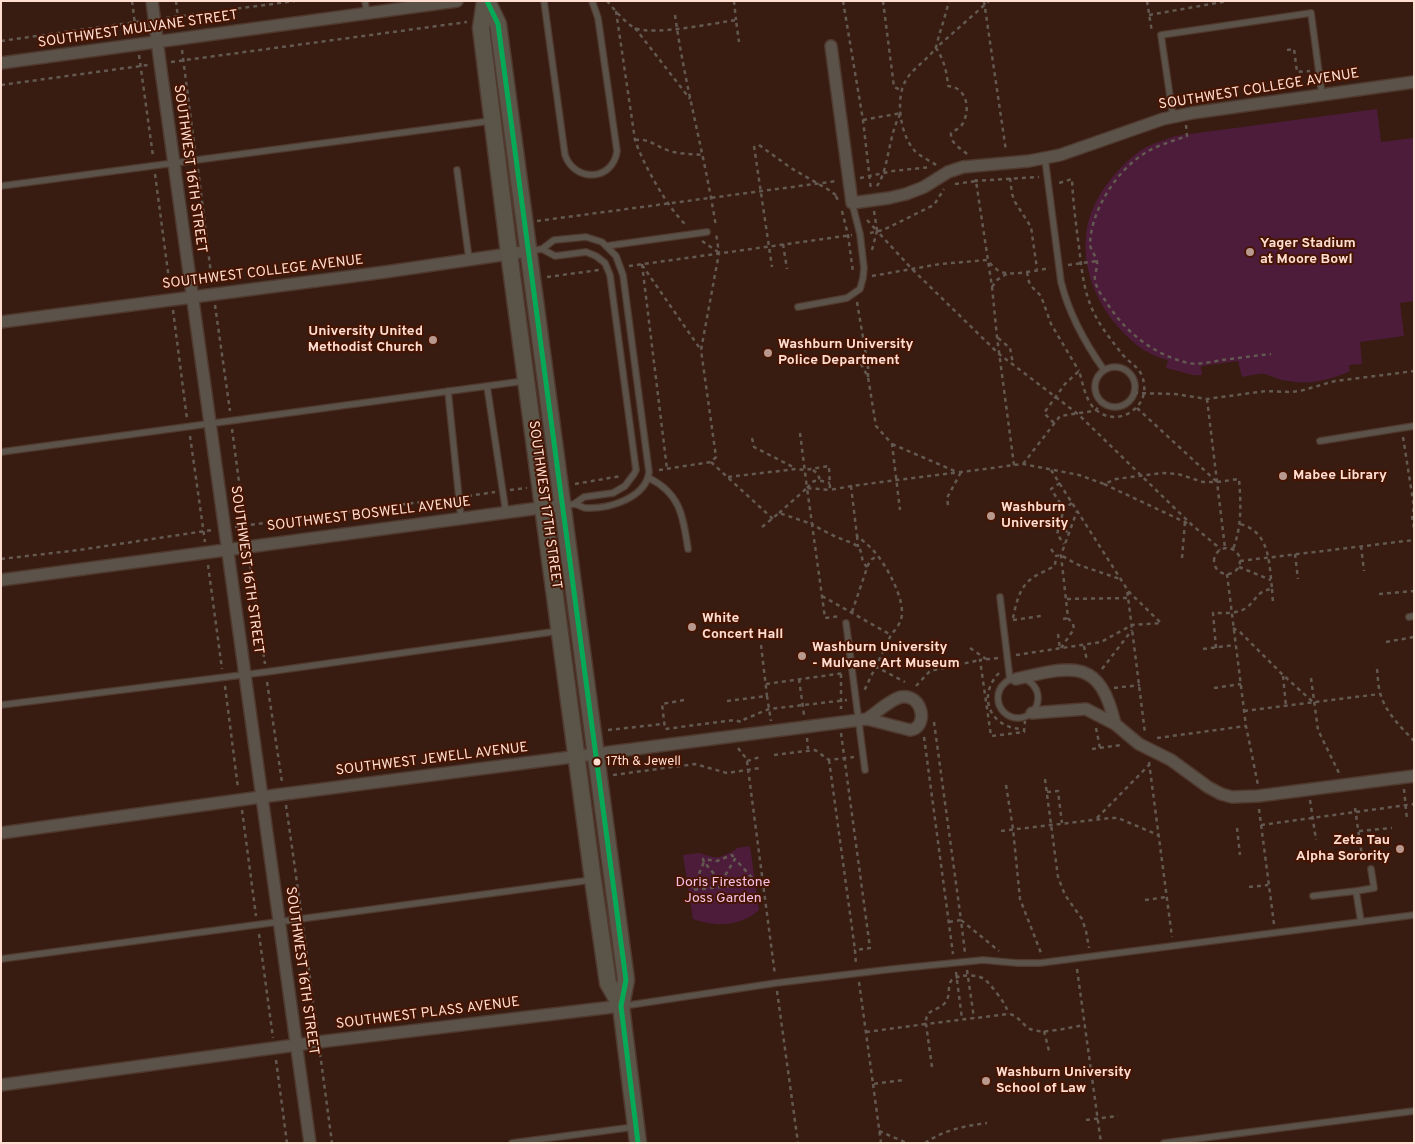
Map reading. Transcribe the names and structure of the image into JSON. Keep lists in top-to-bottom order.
{
  "streets": {
    "main road": ["SOUTHWEST 17TH STREET"],
    "street": [
      "SOUTHWEST MULVANE STREET",
      "SOUTHWEST COLLEGE AVENUE",
      "SOUTHWEST 16TH STREET",
      "SOUTHWEST BOSWELL AVENUE",
      "SOUTHWEST JEWELL AVENUE",
      "SOUTHWEST PLASS AVENUE"
    ]
  },
  "crossings": [
    ["SOUTHWEST MULVANE STREET", "SOUTHWEST 16TH STREET"],
    ["SOUTHWEST COLLEGE AVENUE", "SOUTHWEST 16TH STREET"],
    ["SOUTHWEST COLLEGE AVENUE", "SOUTHWEST 17TH STREET"],
    ["SOUTHWEST 16TH STREET", "SOUTHWEST BOSWELL AVENUE"],
    ["SOUTHWEST 16TH STREET", "SOUTHWEST JEWELL AVENUE"],
    ["SOUTHWEST 16TH STREET", "SOUTHWEST PLASS AVENUE"],
    ["SOUTHWEST 17TH STREET", "SOUTHWEST BOSWELL AVENUE"],
    ["SOUTHWEST 17TH STREET", "SOUTHWEST JEWELL AVENUE"],
    ["SOUTHWEST 17TH STREET", "SOUTHWEST PLASS AVENUE"]
  ],
  "parks": ["Doris Firestone Joss Garden"],
  "places": [
    "Yager Stadium at Moore Bowl",
    "University United Methodist Church",
    "Washburn University Police Department",
    "Mabee Library",
    "Washburn University",
    "White Concert Hall",
    "Washburn University - Mulvane Art Museum",
    "17th & Jewell",
    "Zeta Tau Alpha Sorority",
    "Washburn University School of Law"
  ]
}
